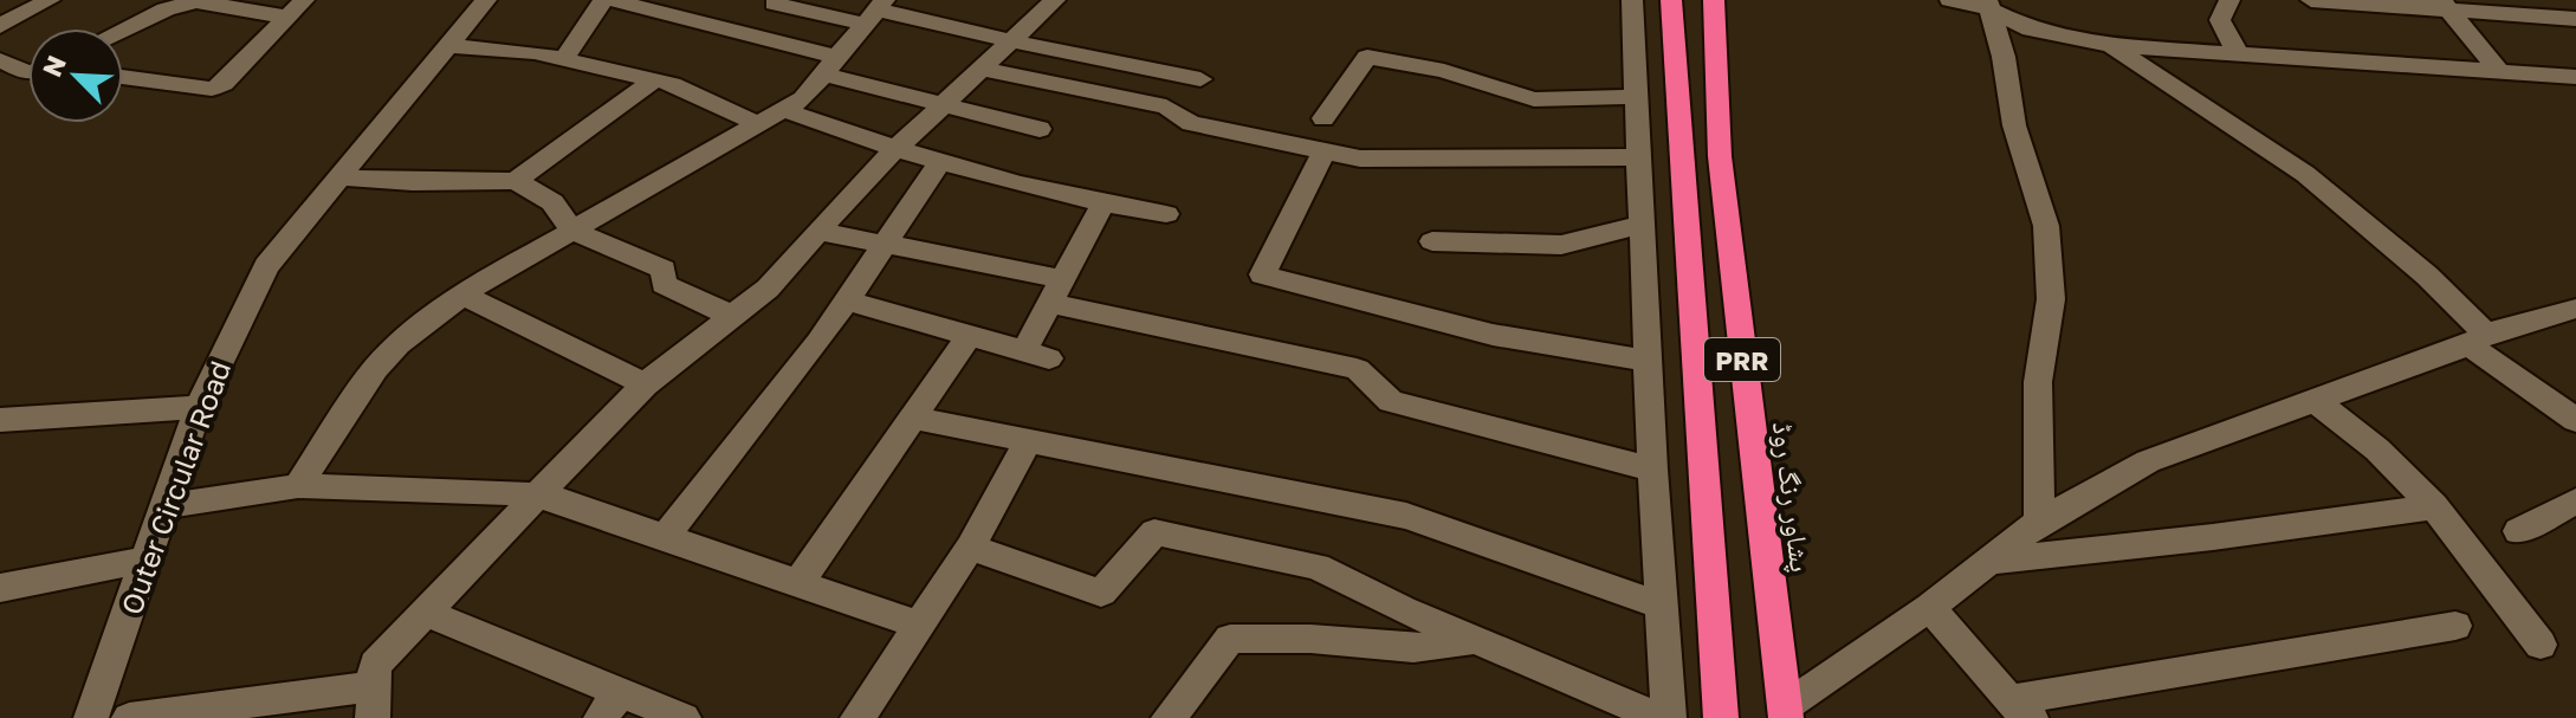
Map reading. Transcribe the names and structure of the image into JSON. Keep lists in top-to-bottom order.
{
  "streets": {
    "highway": ["PRR", "پشاور رنگ روڈ"],
    "street": ["Outer Circular Road"]
  },
  "north": "top left"
}
